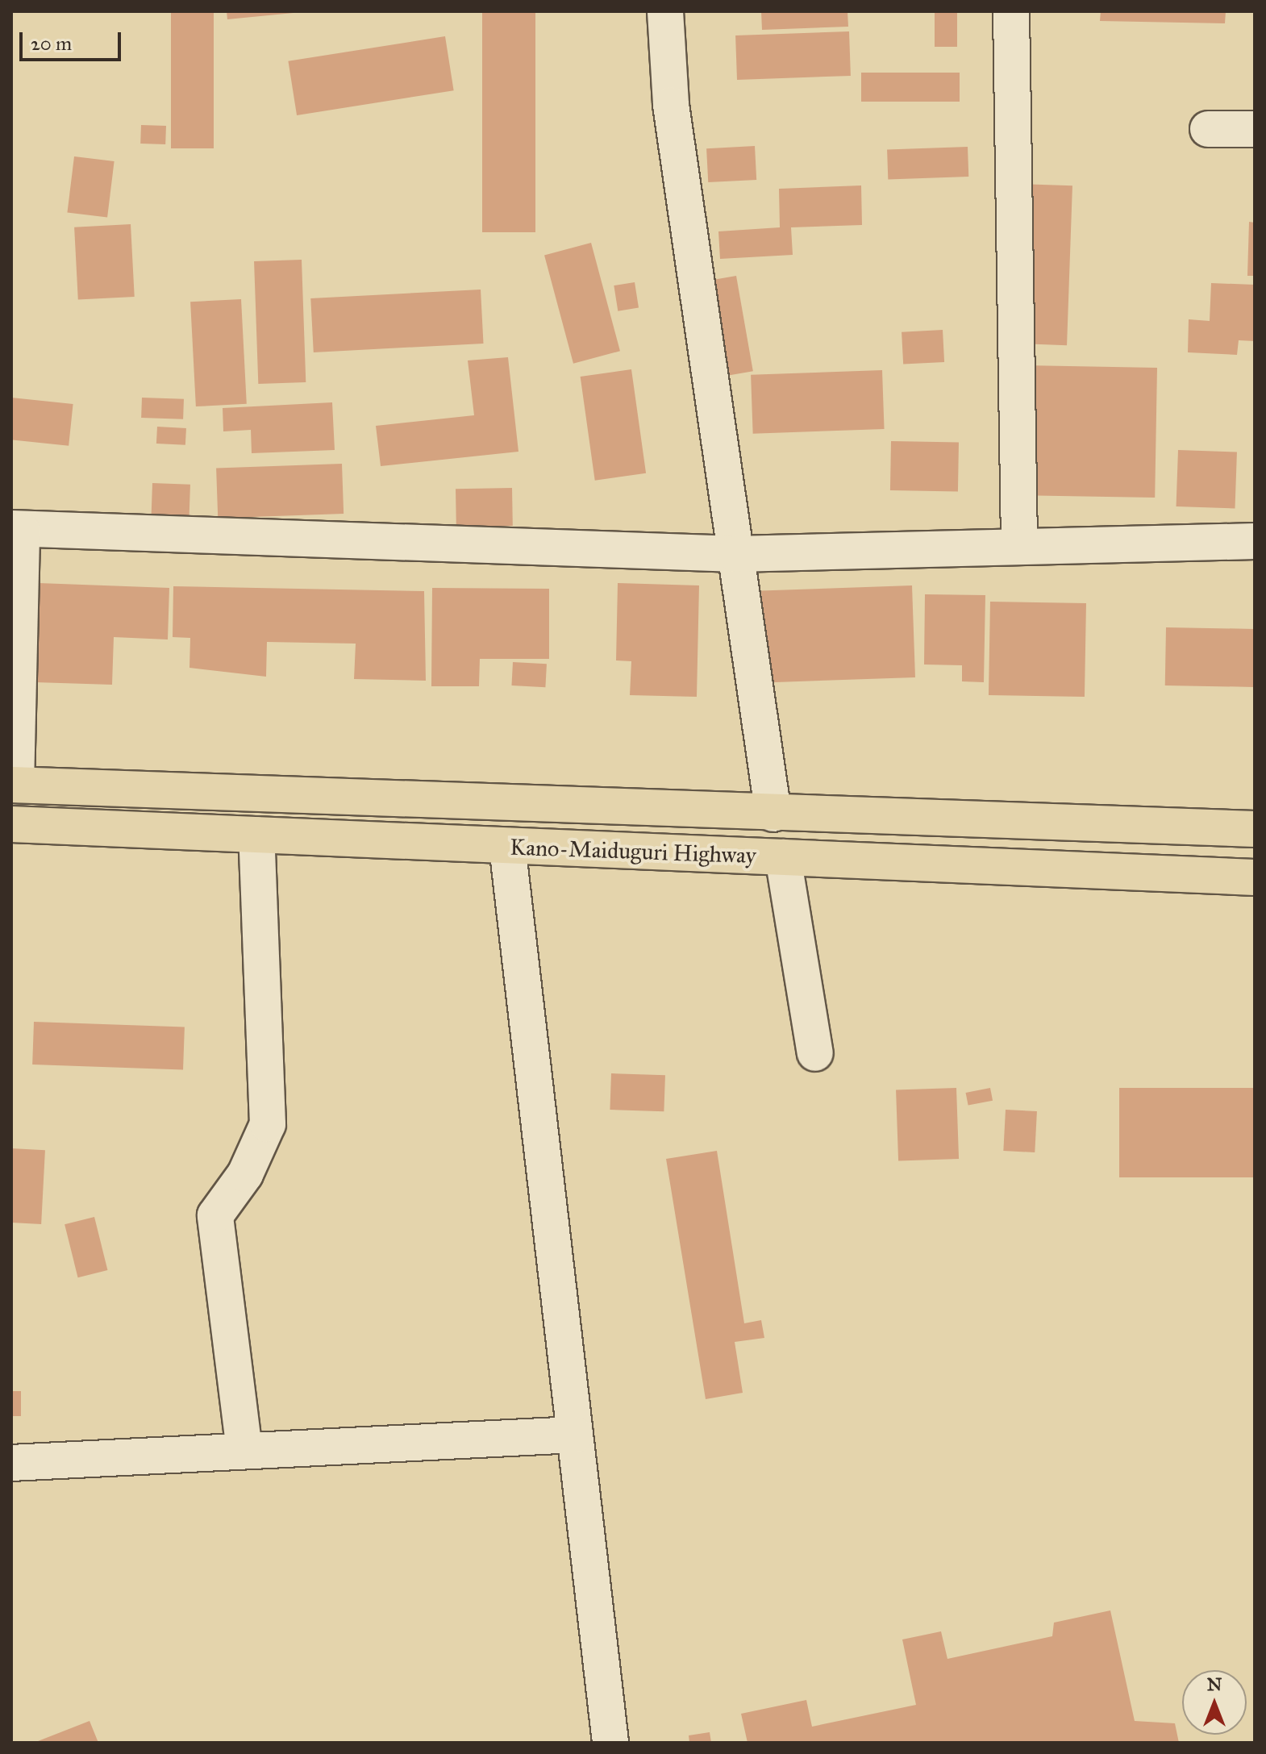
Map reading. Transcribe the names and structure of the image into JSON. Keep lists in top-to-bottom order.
{
  "streets": {
    "highway": ["Kano-Maiduguri Highway"]
  },
  "scale_bar": "20 m",
  "north": "top"
}
